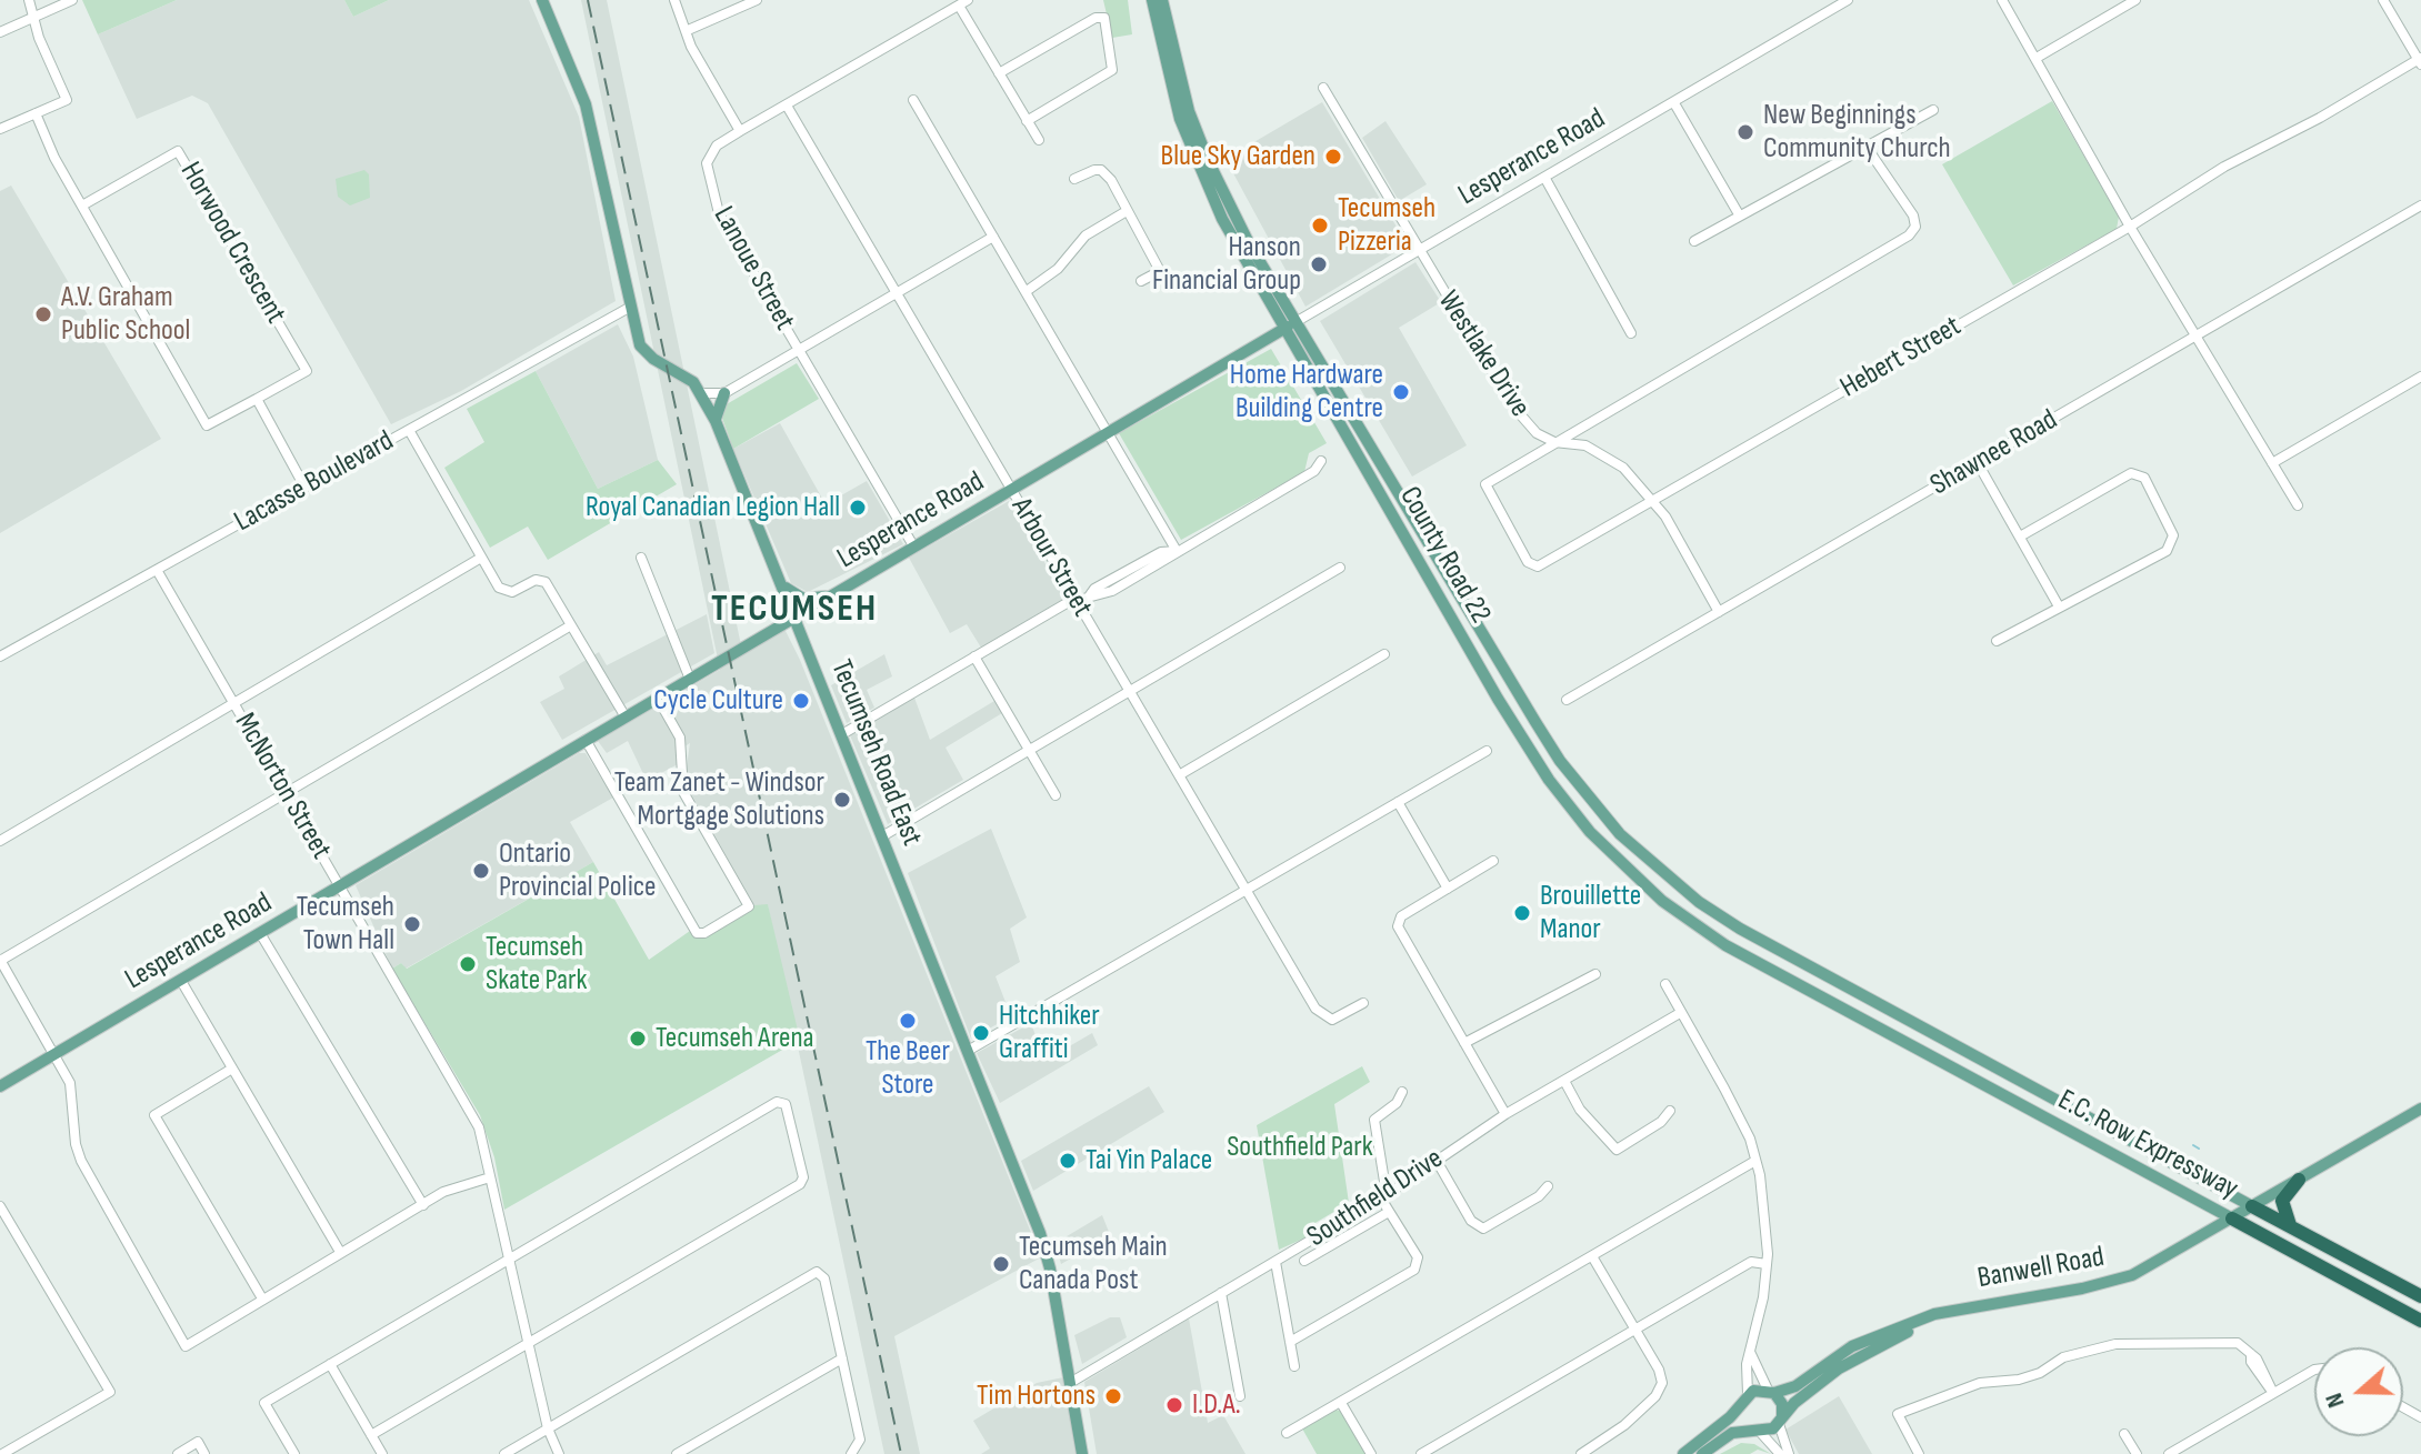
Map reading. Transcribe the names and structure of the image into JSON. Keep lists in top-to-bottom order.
{
  "streets": {
    "highway": ["E.C. Row Expressway"],
    "main road": [
      "Lesperance Road",
      "County Road 22",
      "Tecumseh Road East",
      "Banwell Road"
    ],
    "street": [
      "Horwood Crescent",
      "Lanoue Street",
      "Westlake Drive",
      "Hebert Street",
      "Shawnee Road",
      "Lacasse Boulevard",
      "Arbour Street",
      "McNorton Street",
      "Southfield Drive"
    ]
  },
  "crossings": [
    ["Lesperance Road", "Lanoue Street"],
    ["Lesperance Road", "Westlake Drive"],
    ["Lesperance Road", "County Road 22"],
    ["Lesperance Road", "Arbour Street"],
    ["Lesperance Road", "Tecumseh Road East"],
    ["Lesperance Road", "McNorton Street"],
    ["Lanoue Street", "Arbour Street"],
    ["Westlake Drive", "Hebert Street"],
    ["Westlake Drive", "Shawnee Road"],
    ["Lacasse Boulevard", "Tecumseh Road East"],
    ["Lacasse Boulevard", "McNorton Street"],
    ["County Road 22", "E.C. Row Expressway"],
    ["Tecumseh Road East", "Southfield Drive"],
    ["E.C. Row Expressway", "Banwell Road"]
  ],
  "districts": ["TECUMSEH"],
  "parks": ["Southfield Park"],
  "places": [
    "New Beginnings Community Church",
    "Blue Sky Garden",
    "Tecumseh Pizzeria",
    "Hanson Financial Group",
    "A.V. Graham Public School",
    "Home Hardware Building Centre",
    "Royal Canadian Legion Hall",
    "Cycle Culture",
    "Team Zanet - Windsor Mortgage Solutions",
    "Ontario Provincial Police",
    "Brouillette Manor",
    "Tecumseh Town Hall",
    "Tecumseh Skate Park",
    "The Beer Store",
    "Hitchhiker Graffiti",
    "Tecumseh Arena",
    "Tai Yin Palace",
    "Tecumseh Main Canada Post",
    "Tim Hortons",
    "I.D.A."
  ],
  "north": "left"
}
